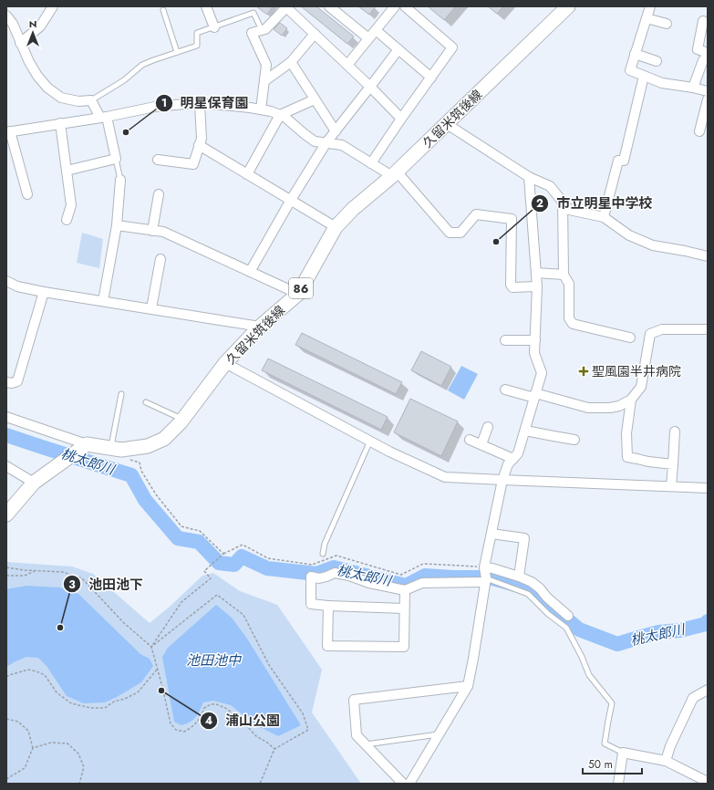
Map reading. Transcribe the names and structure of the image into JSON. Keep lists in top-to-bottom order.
{
  "streets": {
    "main road": ["久留米筑後線", "86"]
  },
  "water": ["桃太郎川", "池田池中"],
  "places": {
    "other": [
      "明星保育園",
      "市立明星中学校",
      "池田池下",
      "浦山公園"
    ],
    "health": ["聖風園半井病院"]
  },
  "scale_bar": "50 m",
  "north": "top"
}
